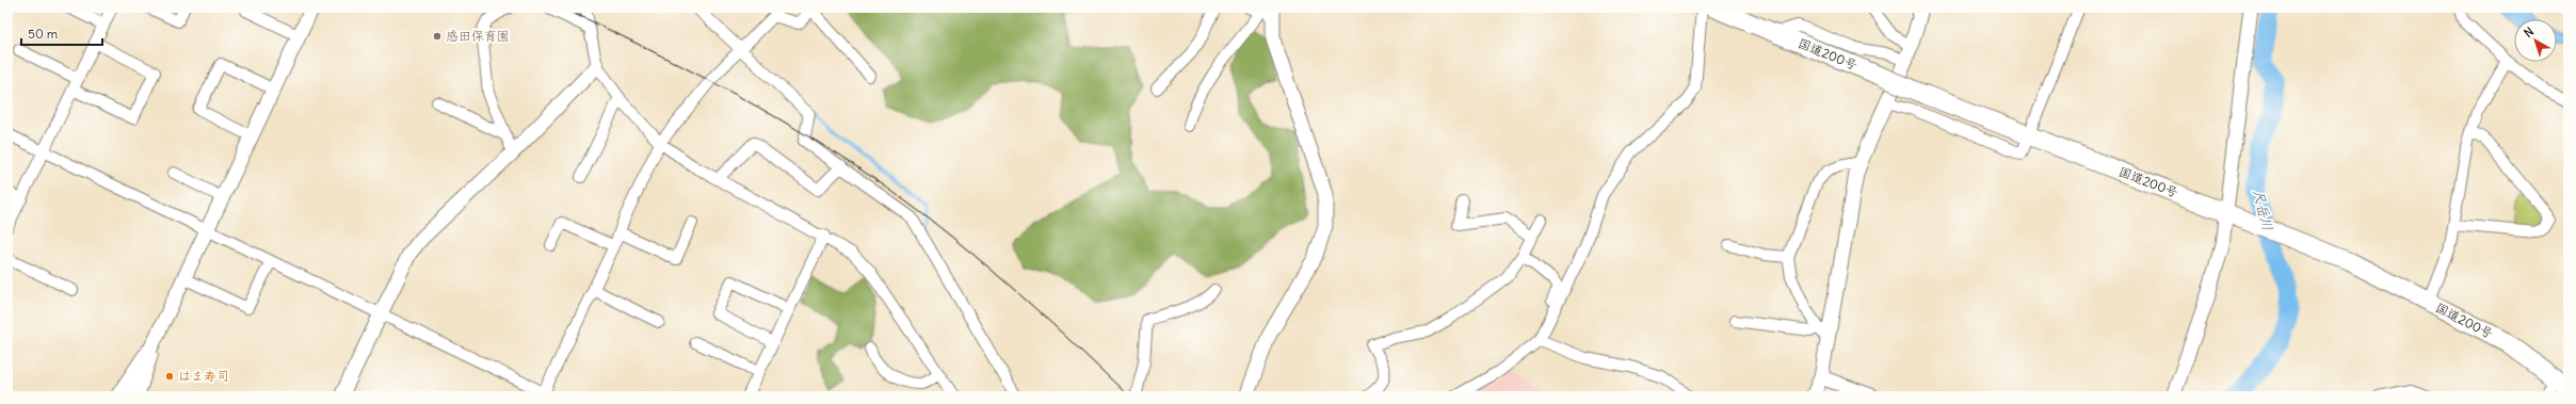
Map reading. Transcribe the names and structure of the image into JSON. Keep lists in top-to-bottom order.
{
  "streets": {
    "highway": ["国道200号"]
  },
  "water": ["尺岳川"],
  "places": ["感田保育園", "はま寿司"],
  "scale_bar": "50 m",
  "north": "top left"
}
